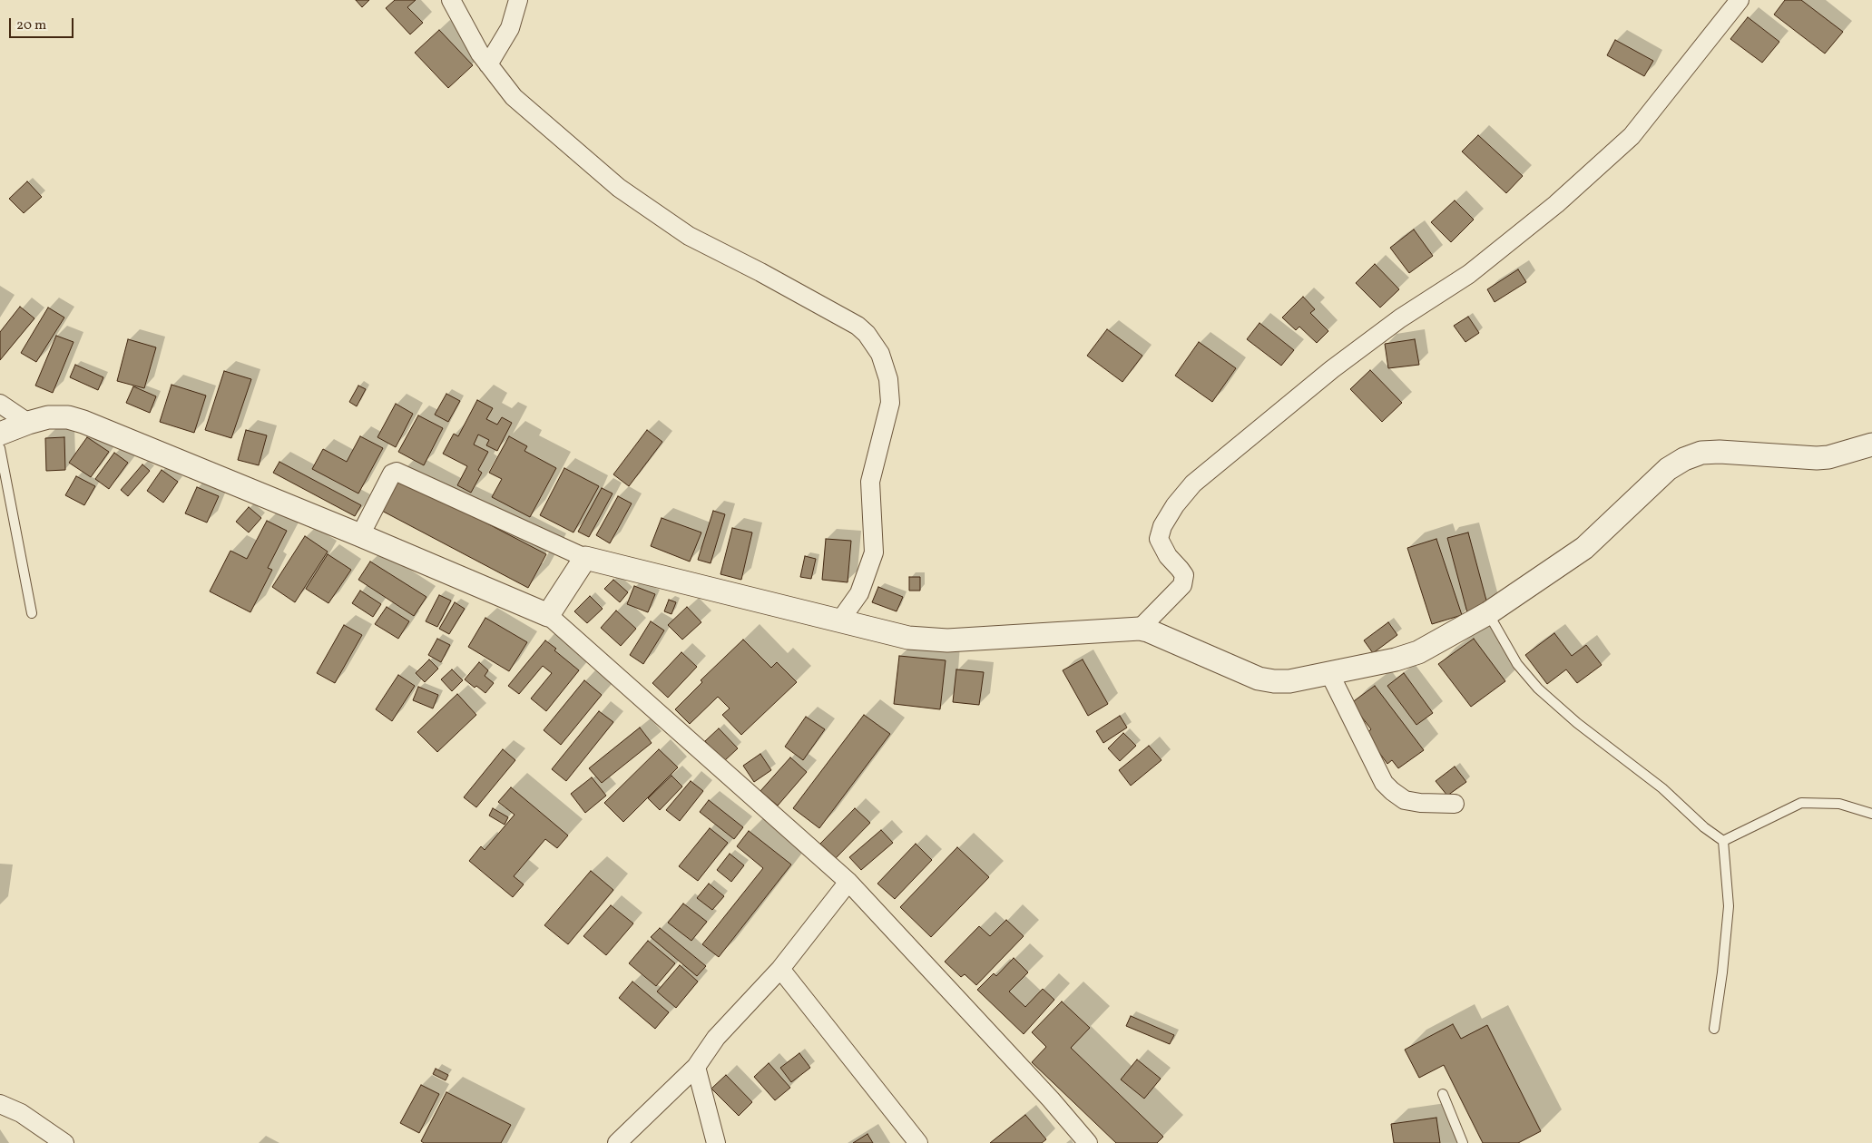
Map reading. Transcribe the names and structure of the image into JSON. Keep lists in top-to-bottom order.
{
  "scale_bar": "20 m"
}
